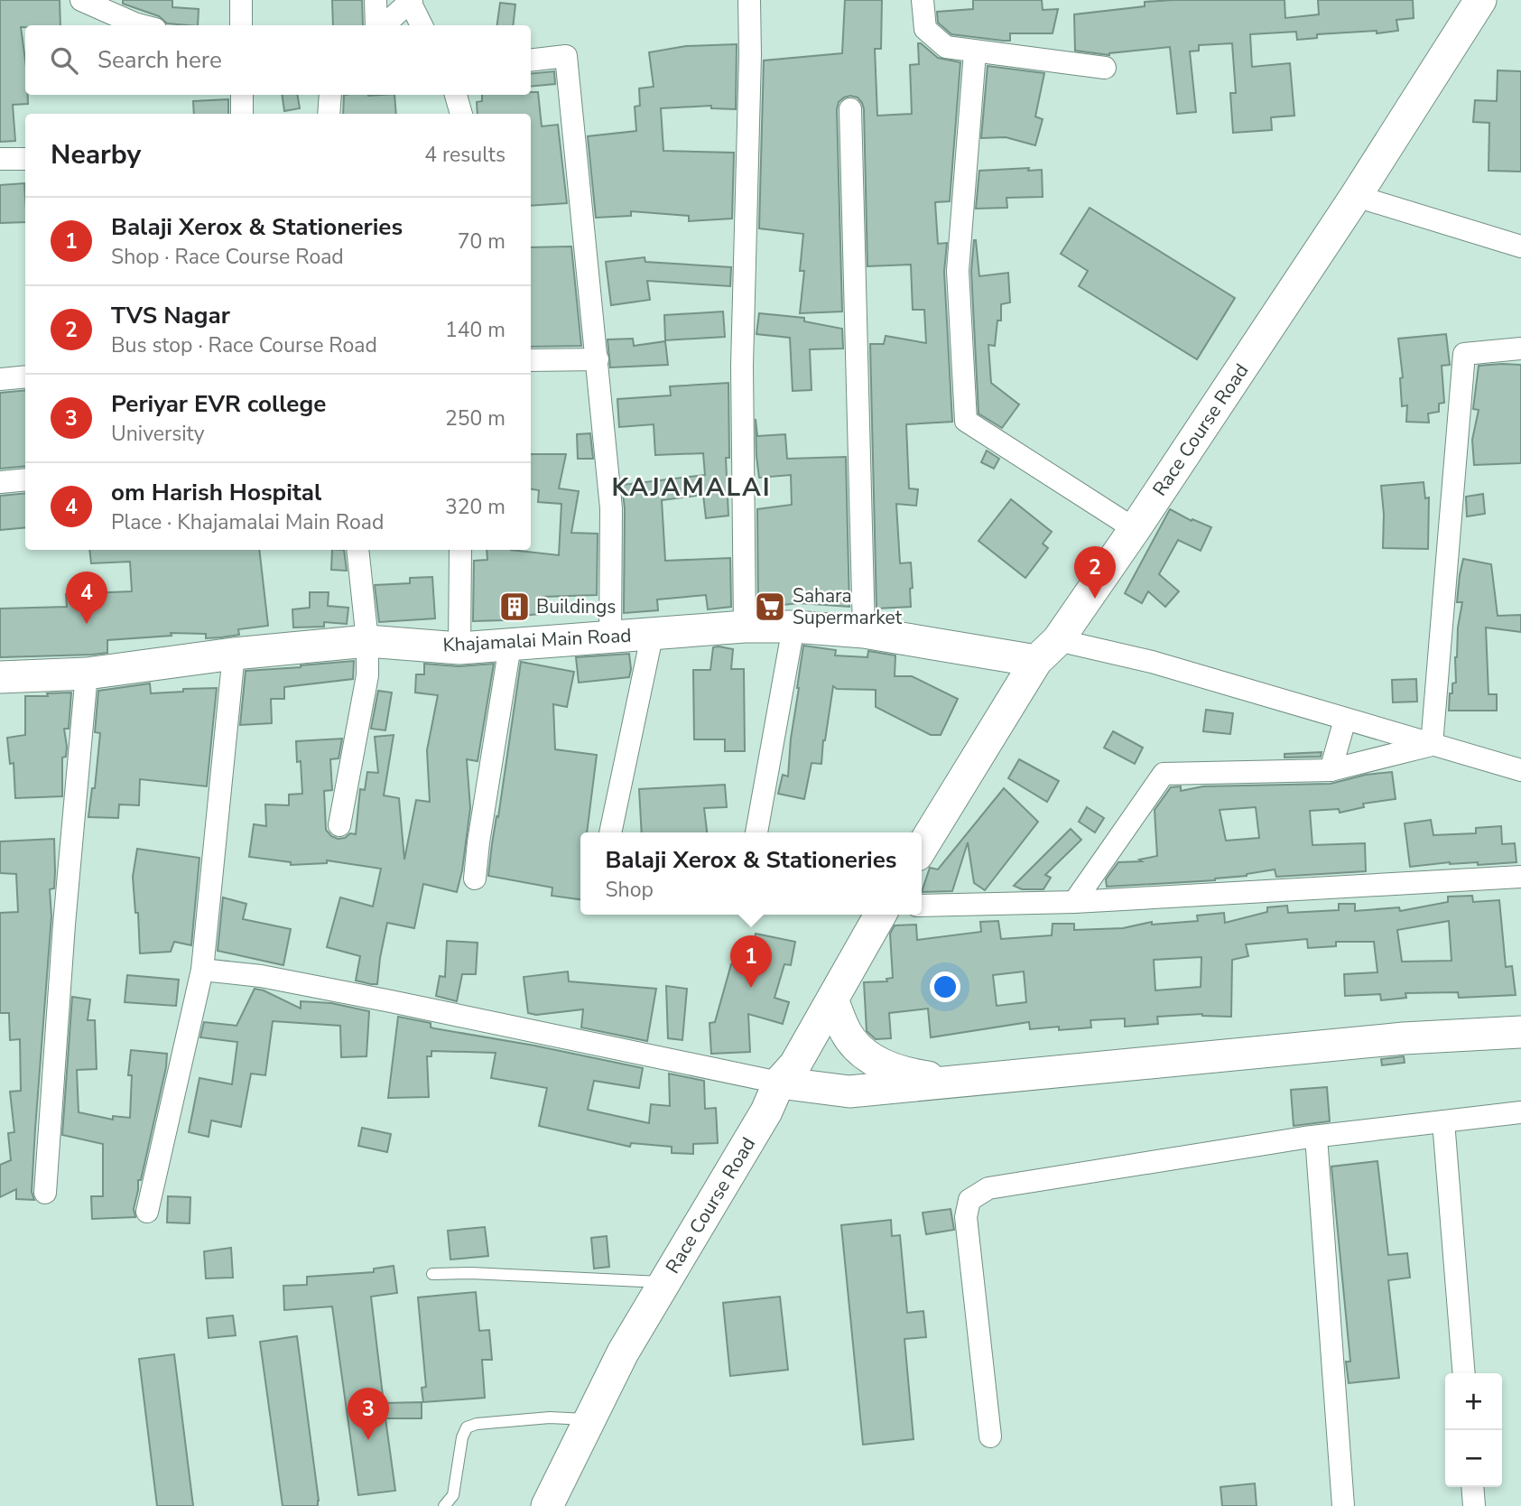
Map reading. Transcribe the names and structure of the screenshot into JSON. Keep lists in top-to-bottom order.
{
  "streets": {
    "main road": ["Race Course Road", "Khajamalai Main Road"]
  },
  "crossings": [
    ["Race Course Road", "Khajamalai Main Road"]
  ],
  "districts": ["KAJAMALAI"],
  "places": {
    "building": ["Buildings"],
    "supermarket": ["Sahara Supermarket"]
  },
  "page": {
    "search": "Search here",
    "heading": ["Nearby", "4 results"],
    "list": [
      {
        "mark": "1",
        "name": "Balaji Xerox & Stationeries",
        "note": "Shop · Race Course Road",
        "value": "70 m"
      },
      {
        "mark": "2",
        "name": "TVS Nagar",
        "note": "Bus stop · Race Course Road",
        "value": "140 m"
      },
      {
        "mark": "3",
        "name": "Periyar EVR college",
        "note": "University",
        "value": "250 m"
      },
      {
        "mark": "4",
        "name": "om Harish Hospital",
        "note": "Place · Khajamalai Main Road",
        "value": "320 m"
      }
    ],
    "pins": [
      "2",
      "4",
      "1",
      "3"
    ],
    "popup": ["Balaji Xerox & Stationeries", "Shop"],
    "map_buttons": ["+", "−"]
  }
}
